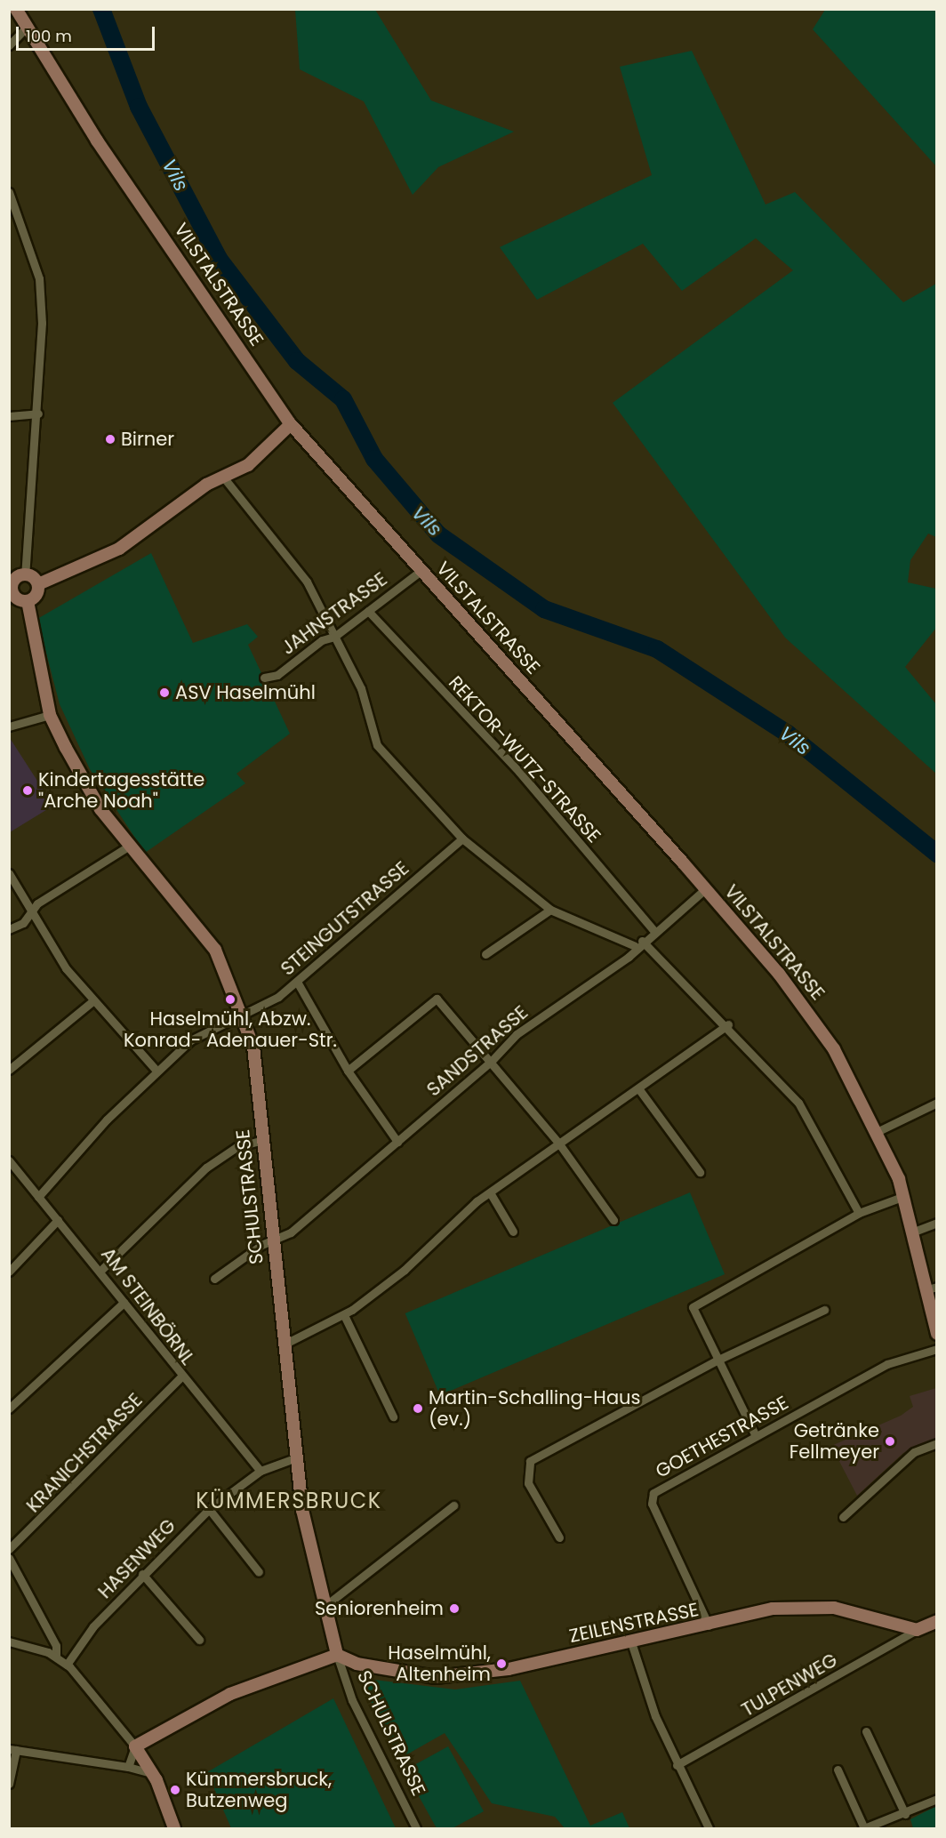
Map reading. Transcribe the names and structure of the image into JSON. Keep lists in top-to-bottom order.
{
  "streets": {
    "street": [
      "VILSTALSTRASSE",
      "JAHNSTRASSE",
      "REKTOR-WUTZ-STRASSE",
      "STEINGUTSTRASSE",
      "SANDSTRASSE",
      "SCHULSTRASSE",
      "AM STEINBÖRNL",
      "GOETHESTRASSE",
      "KRANICHSTRASSE",
      "HASENWEG",
      "ZEILENSTRASSE",
      "TULPENWEG"
    ]
  },
  "crossings": [
    ["VILSTALSTRASSE", "JAHNSTRASSE"],
    ["VILSTALSTRASSE", "SANDSTRASSE"],
    ["JAHNSTRASSE", "REKTOR-WUTZ-STRASSE"],
    ["REKTOR-WUTZ-STRASSE", "SANDSTRASSE"],
    ["STEINGUTSTRASSE", "SCHULSTRASSE"],
    ["STEINGUTSTRASSE", "AM STEINBÖRNL"],
    ["SANDSTRASSE", "SCHULSTRASSE"],
    ["SCHULSTRASSE", "HASENWEG"],
    ["SCHULSTRASSE", "ZEILENSTRASSE"],
    ["AM STEINBÖRNL", "KRANICHSTRASSE"],
    ["AM STEINBÖRNL", "HASENWEG"],
    ["GOETHESTRASSE", "ZEILENSTRASSE"],
    ["ZEILENSTRASSE", "TULPENWEG"]
  ],
  "districts": ["KÜMMERSBRUCK"],
  "water": ["Vils"],
  "places": [
    "Birner",
    "ASV Haselmühl",
    "Kindertagesstätte \"Arche Noah\"",
    "Haselmühl, Abzw. Konrad- Adenauer-Str.",
    "Martin-Schalling-Haus (ev.)",
    "Getränke Fellmeyer",
    "Seniorenheim",
    "Haselmühl, Altenheim",
    "Kümmersbruck, Butzenweg"
  ],
  "scale_bar": "100 m"
}
